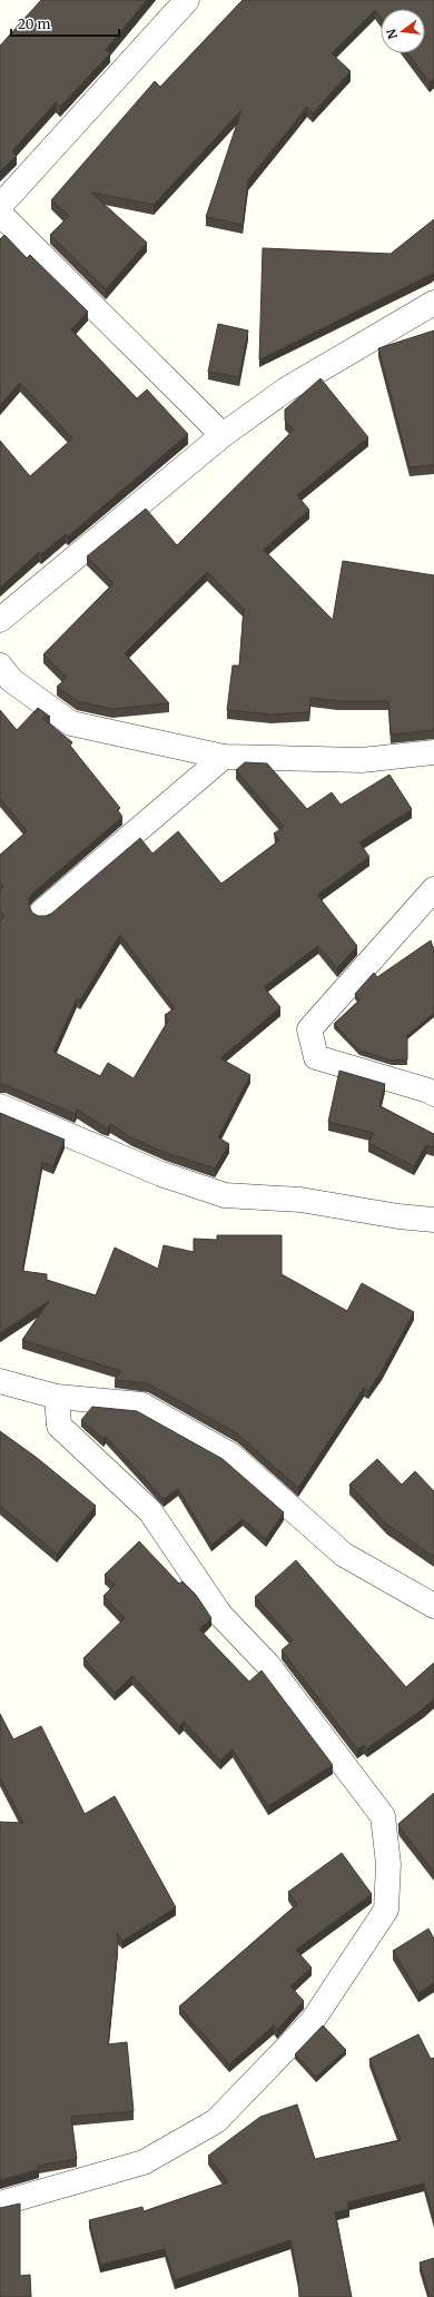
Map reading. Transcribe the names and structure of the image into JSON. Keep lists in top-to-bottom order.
{
  "scale_bar": "20 m",
  "north": "left"
}
